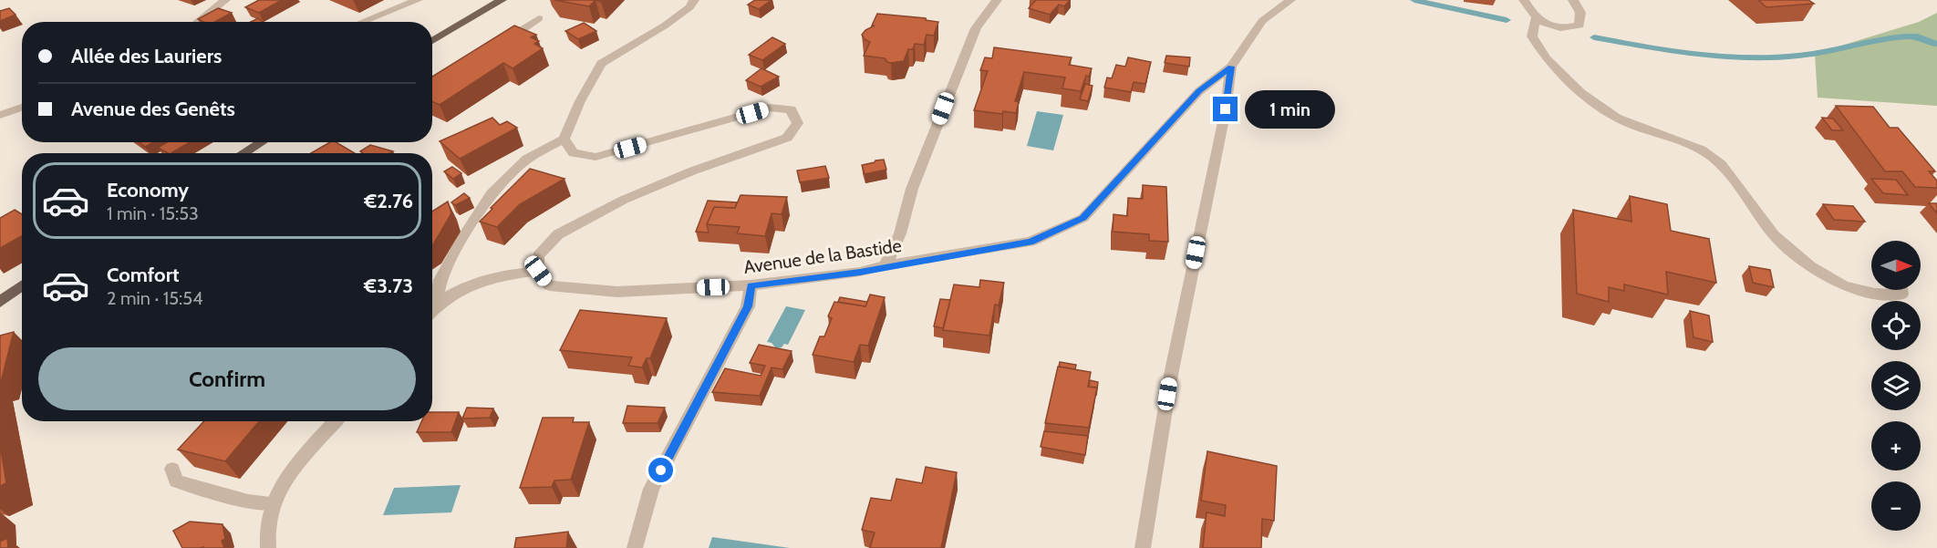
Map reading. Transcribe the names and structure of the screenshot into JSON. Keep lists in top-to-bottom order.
{
  "streets": {
    "street": ["Avenue de la Bastide"]
  },
  "north": "right",
  "page": {
    "banner": ["Allée des Lauriers", "Avenue des Genêts"],
    "bubble": "1 min",
    "list": [
      {
        "name": "Economy",
        "note": "1 min · 15:53",
        "value": "€2.76"
      },
      {
        "name": "Comfort",
        "note": "2 min · 15:54",
        "value": "€3.73"
      }
    ],
    "map_buttons": ["+", "−"],
    "buttons": "Confirm"
  }
}
